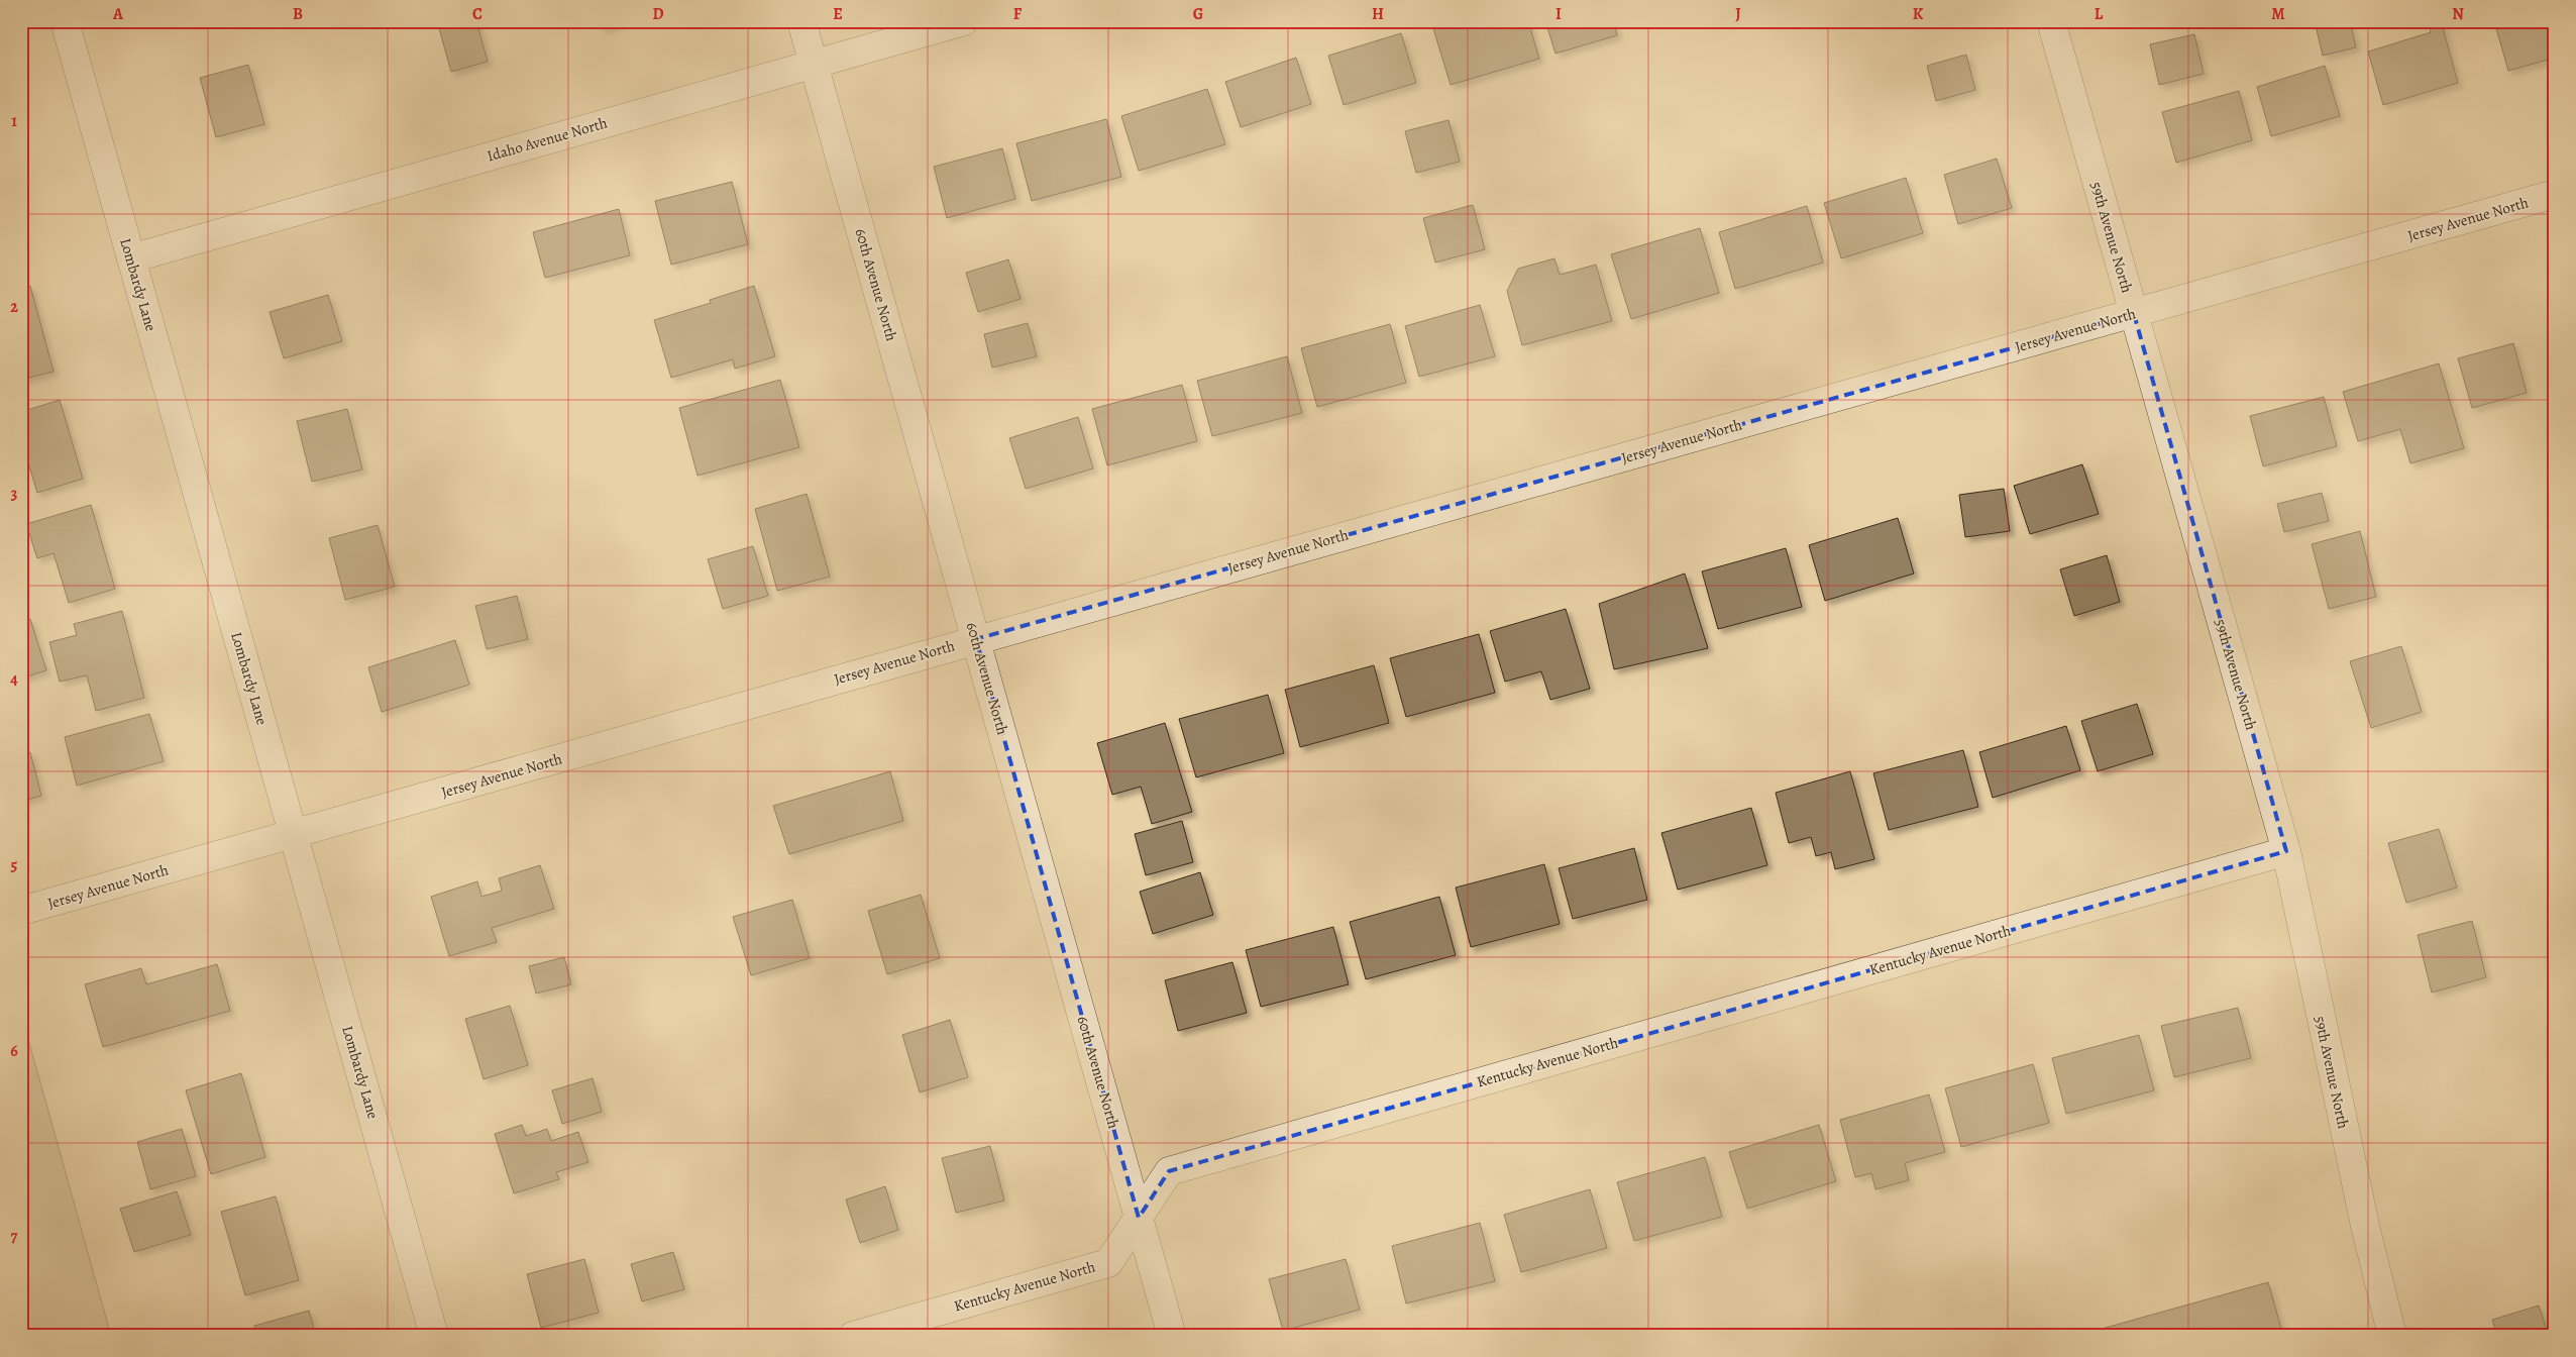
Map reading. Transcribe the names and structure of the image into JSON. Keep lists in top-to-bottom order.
{
  "streets": {
    "street": [
      "Idaho Avenue North",
      "Jersey Avenue North",
      "59th Avenue North",
      "Lombardy Lane",
      "60th Avenue North",
      "Kentucky Avenue North"
    ]
  },
  "crossings": [
    ["Idaho Avenue North", "Lombardy Lane"],
    ["Idaho Avenue North", "60th Avenue North"],
    ["Jersey Avenue North", "59th Avenue North"],
    ["Jersey Avenue North", "Lombardy Lane"],
    ["Jersey Avenue North", "60th Avenue North"],
    ["59th Avenue North", "Kentucky Avenue North"],
    ["60th Avenue North", "Kentucky Avenue North"]
  ],
  "grid": {
    "columns": [
      "A",
      "B",
      "C",
      "D",
      "E",
      "F",
      "G",
      "H",
      "I",
      "J",
      "K",
      "L",
      "M",
      "N"
    ],
    "rows": [
      "1",
      "2",
      "3",
      "4",
      "5",
      "6",
      "7"
    ]
  }
}
